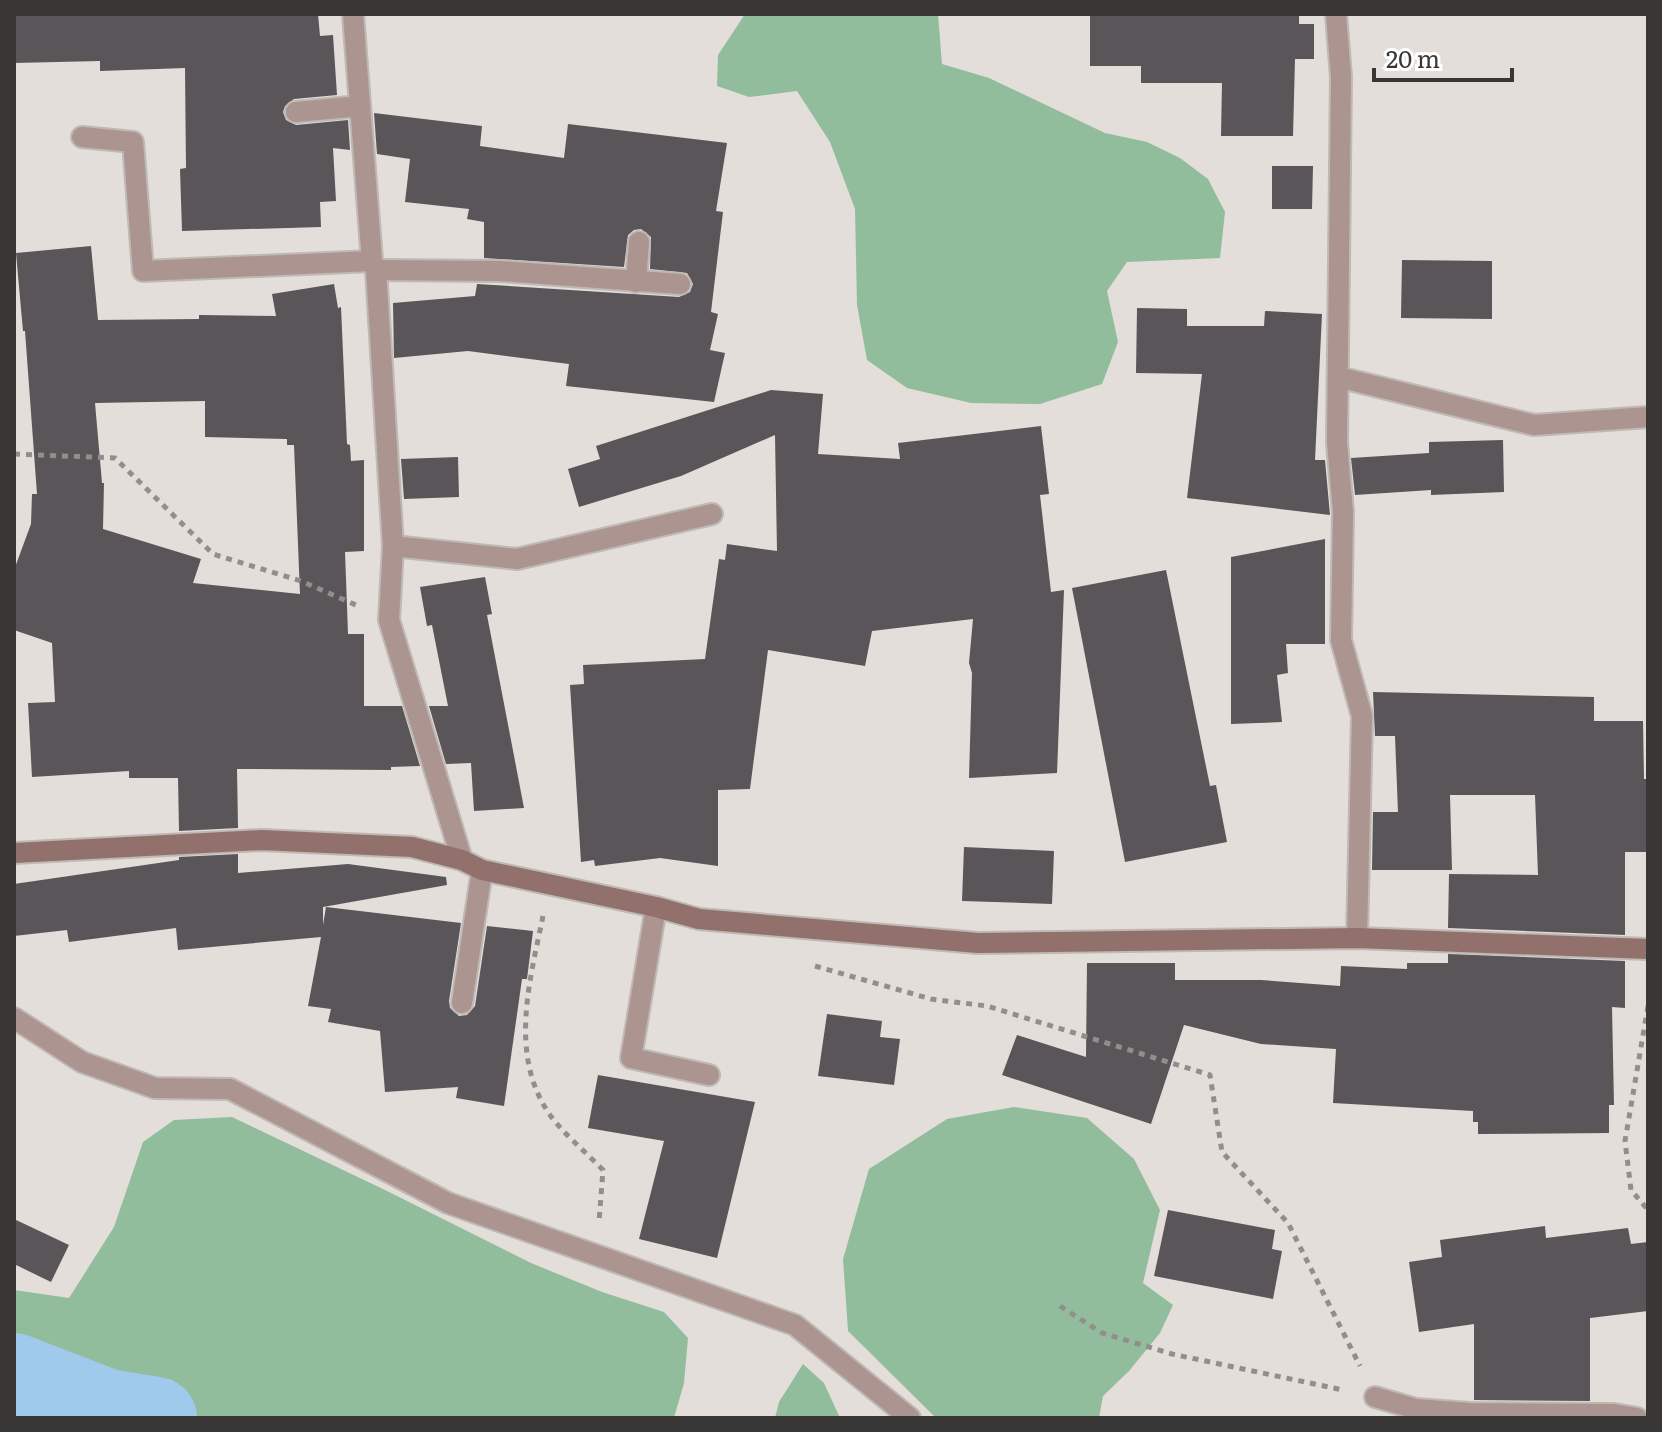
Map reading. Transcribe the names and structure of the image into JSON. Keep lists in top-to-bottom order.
{
  "scale_bar": "20 m"
}
